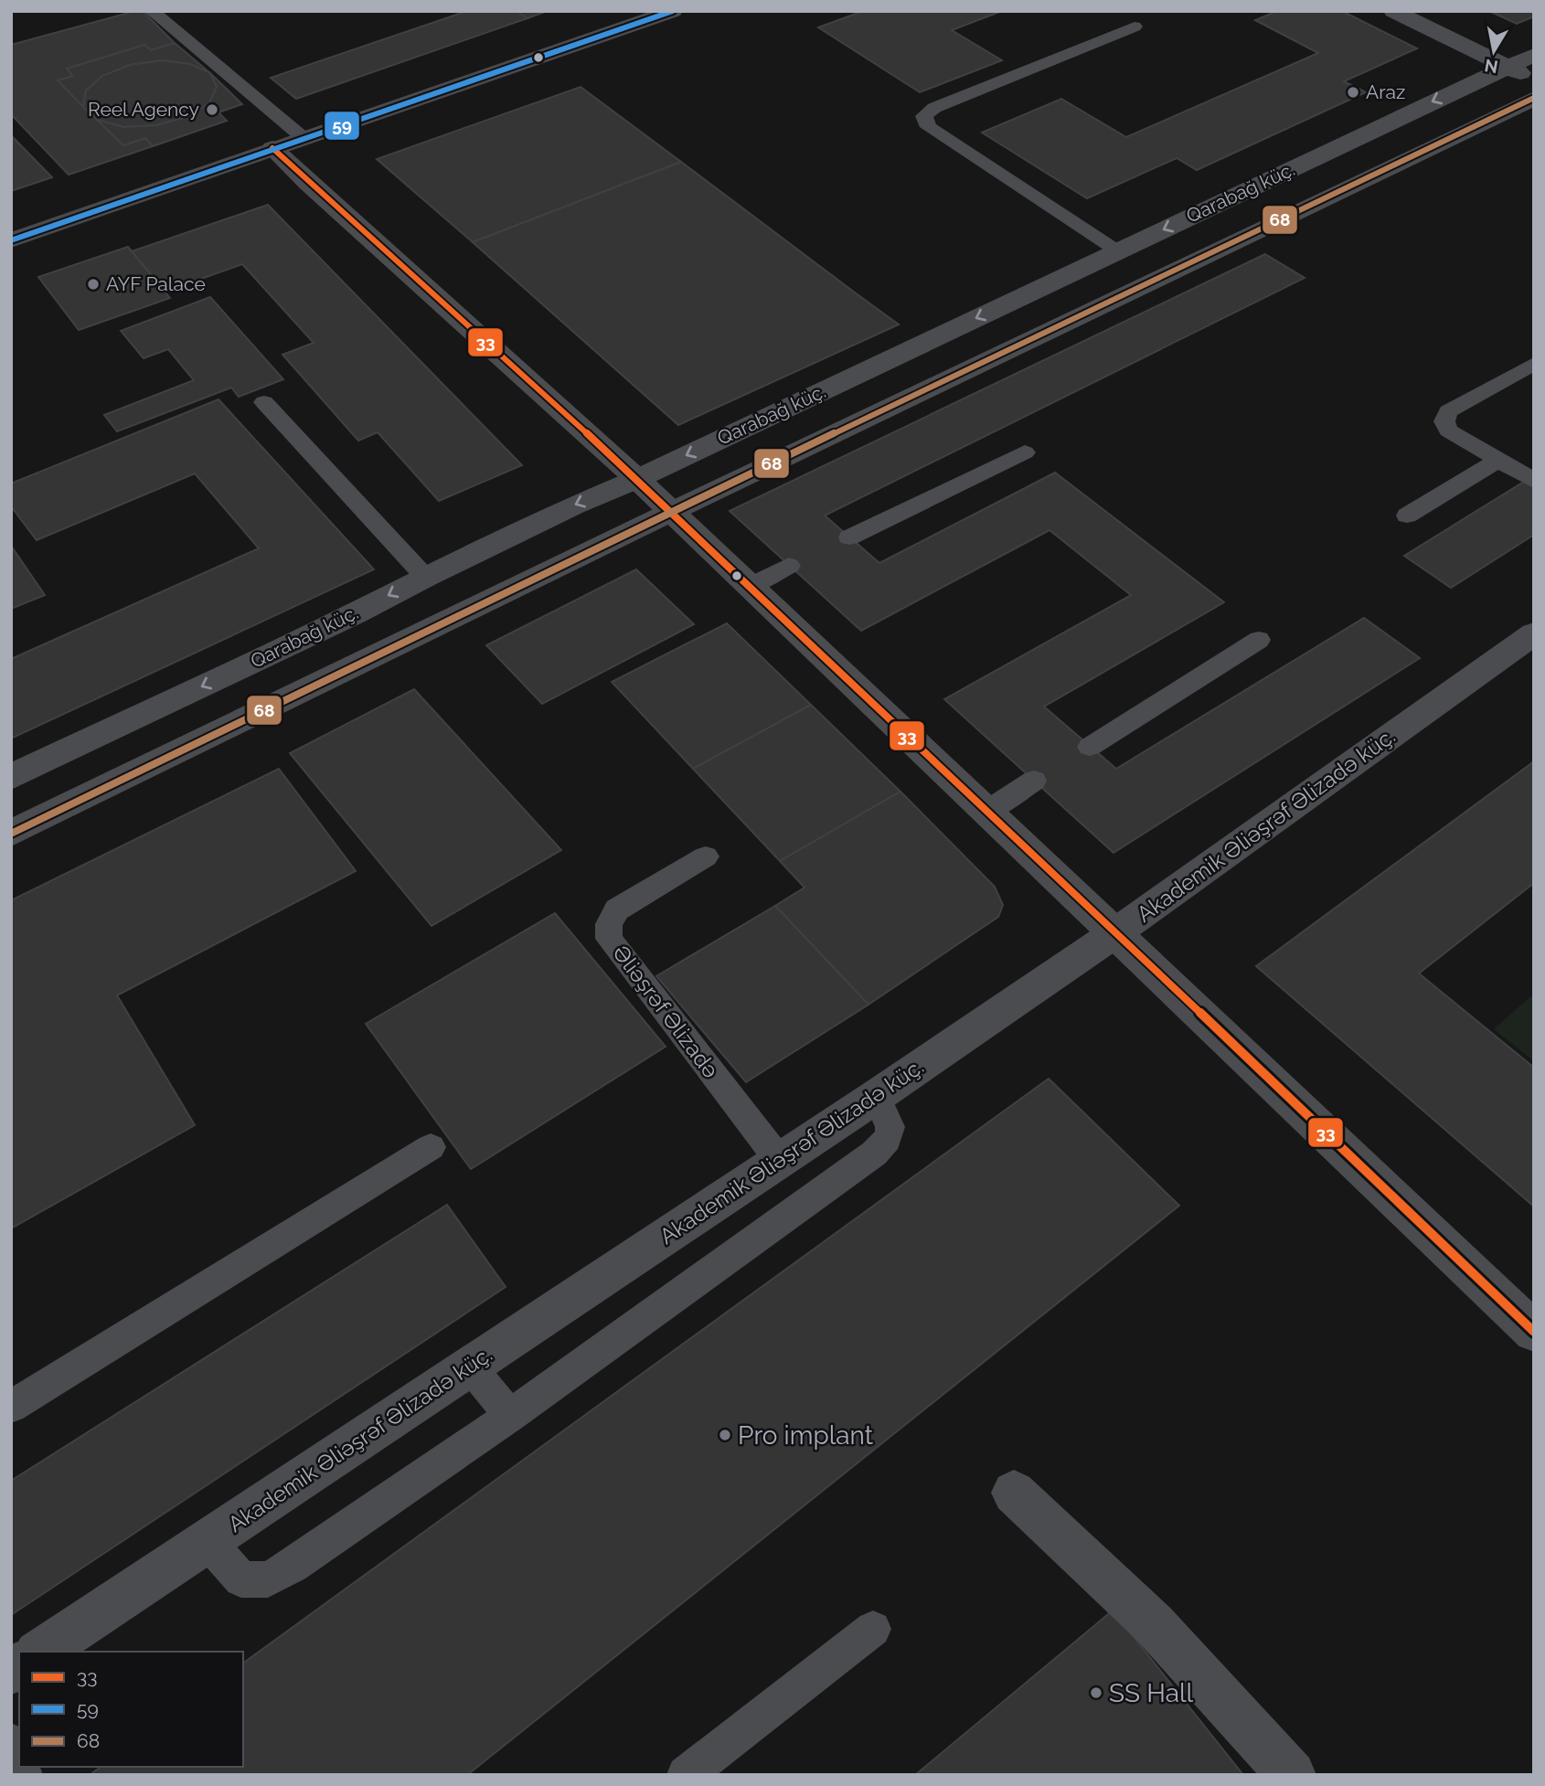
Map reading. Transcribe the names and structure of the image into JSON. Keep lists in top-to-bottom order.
{
  "streets": {
    "street": ["Qarabağ küç.", "Akademik Əliəşrəf Əlizadə küç."],
    "lane": ["Əliəşrəf Əlizadə"]
  },
  "crossings": [
    ["Akademik Əliəşrəf Əlizadə küç.", "Əliəşrəf Əlizadə"]
  ],
  "places": [
    "Araz",
    "Reel Agency",
    "AYF Palace",
    "Pro implant",
    "SS Hall"
  ],
  "lines": ["transit line 59", "transit line 68", "transit line 33"],
  "legend": ["33", "59", "68"],
  "north": "bottom"
}
